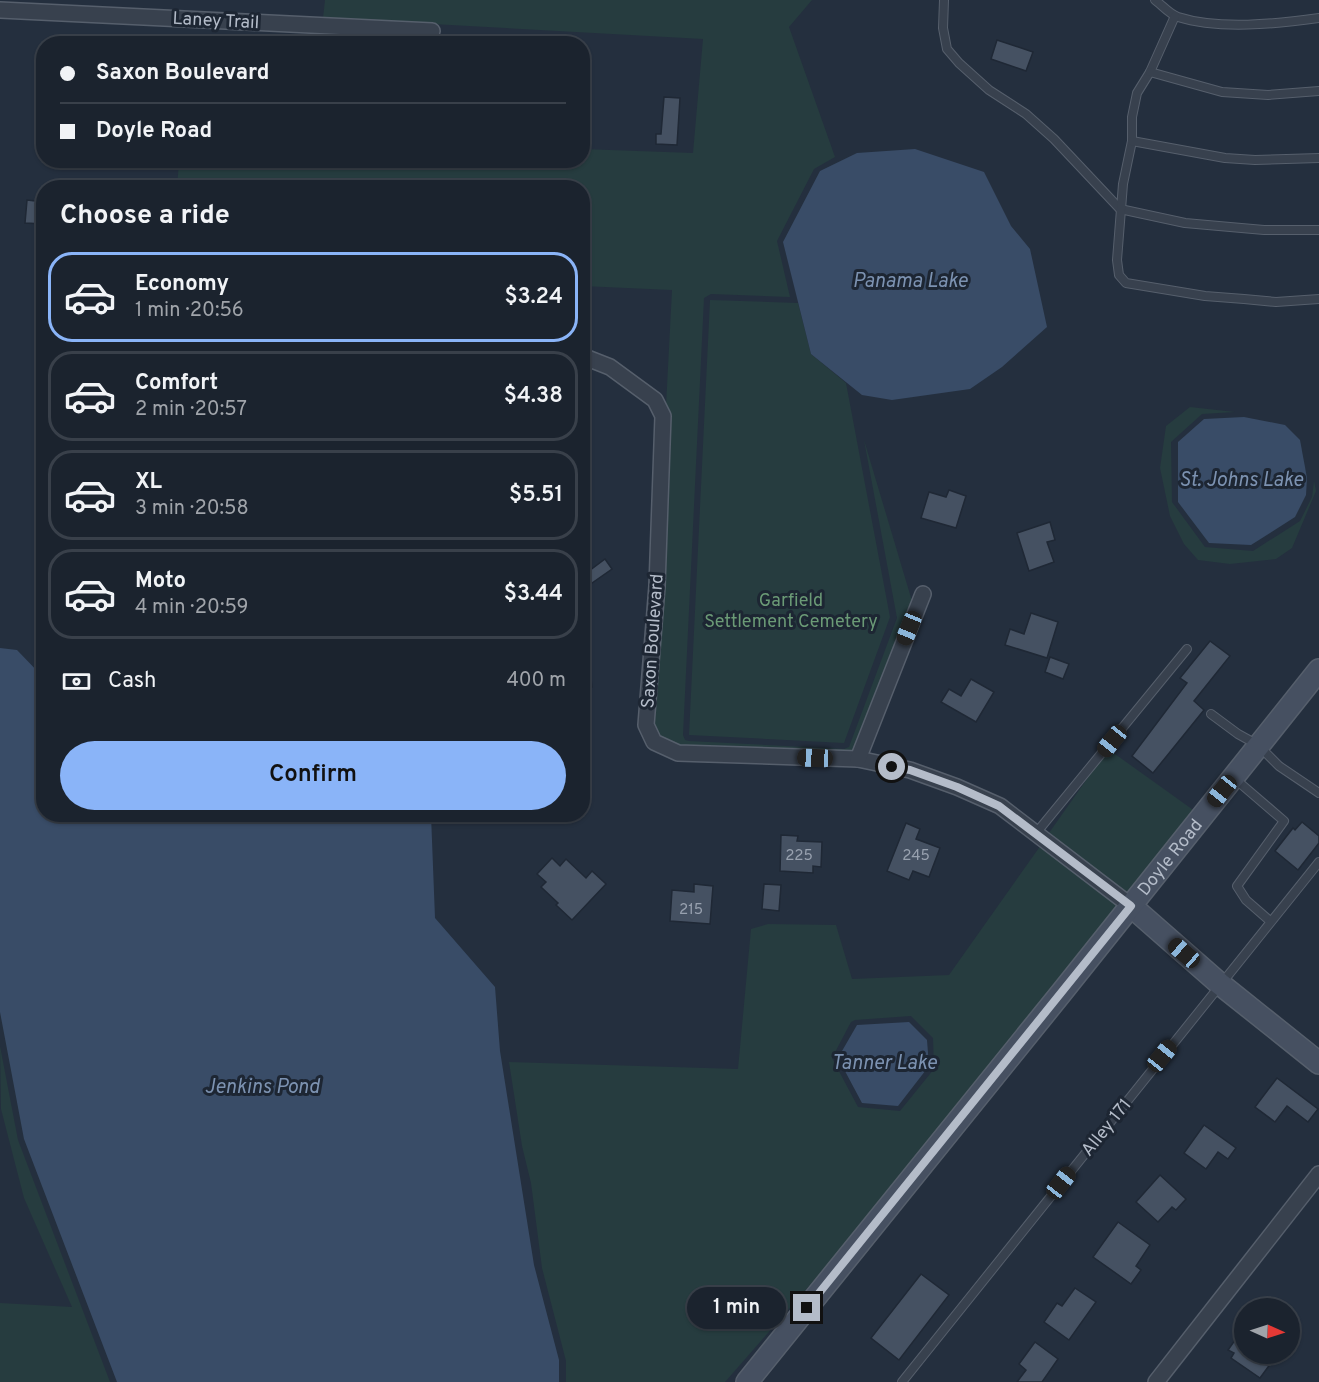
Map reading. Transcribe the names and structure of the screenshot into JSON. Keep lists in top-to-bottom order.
{
  "streets": {
    "main road": ["Saxon Boulevard", "Doyle Road"],
    "street": ["Laney Trail"],
    "lane": ["Alley 171"]
  },
  "crossings": [
    ["Saxon Boulevard", "Doyle Road"],
    ["Saxon Boulevard", "Alley 171"]
  ],
  "water": [
    "Panama Lake",
    "St. Johns Lake",
    "Tanner Lake",
    "Jenkins Pond"
  ],
  "parks": ["Garfield Settlement Cemetery"],
  "house_numbers": ["225", "245", "215"],
  "north": "right",
  "page": {
    "banner": ["Saxon Boulevard", "Doyle Road"],
    "heading": "Choose a ride",
    "list": [
      {
        "name": "Economy",
        "note": "1 min · 20:56",
        "value": "$3.24"
      },
      {
        "name": "Comfort",
        "note": "2 min · 20:57",
        "value": "$4.38"
      },
      {
        "name": "XL",
        "note": "3 min · 20:58",
        "value": "$5.51"
      },
      {
        "name": "Moto",
        "note": "4 min · 20:59",
        "value": "$3.44"
      }
    ],
    "pay": ["Cash", "400 m"],
    "buttons": "Confirm",
    "bubble": "1 min"
  }
}
